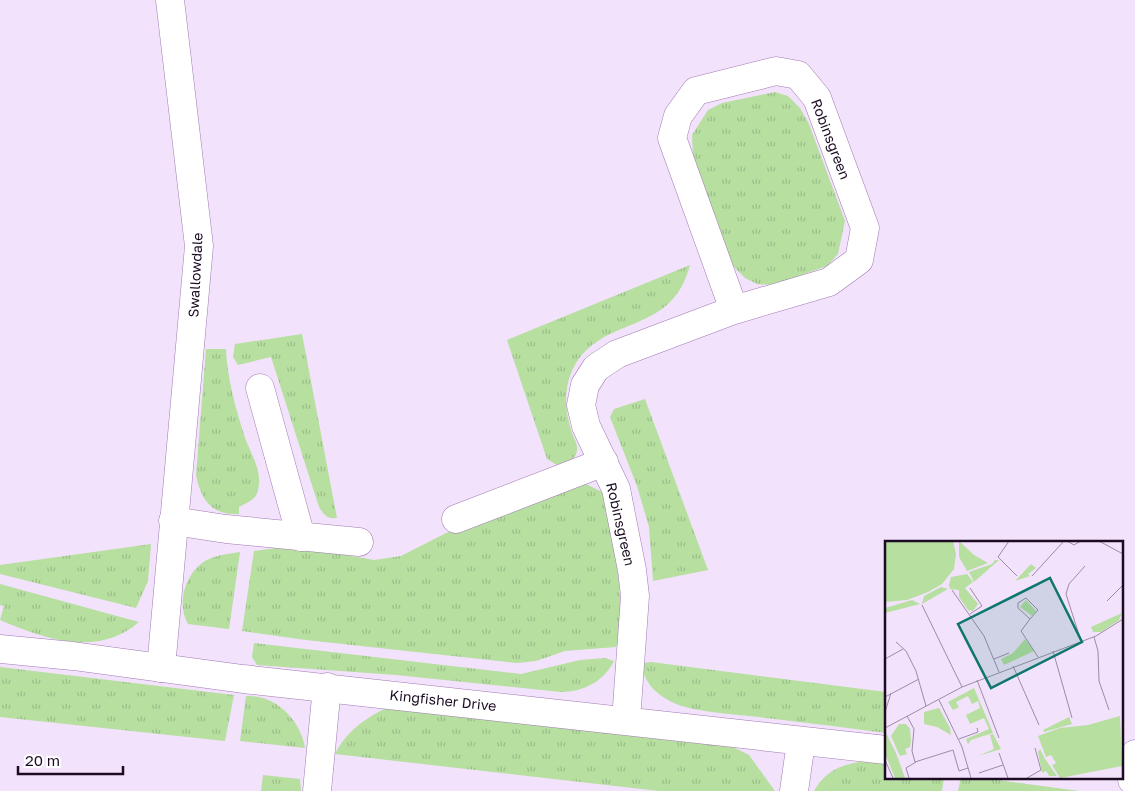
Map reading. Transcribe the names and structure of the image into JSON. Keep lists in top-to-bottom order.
{
  "streets": {
    "street": ["Robinsgreen", "Swallowdale", "Kingfisher Drive"]
  },
  "crossings": [
    ["Robinsgreen", "Kingfisher Drive"],
    ["Swallowdale", "Kingfisher Drive"]
  ],
  "scale_bar": "20 m"
}
